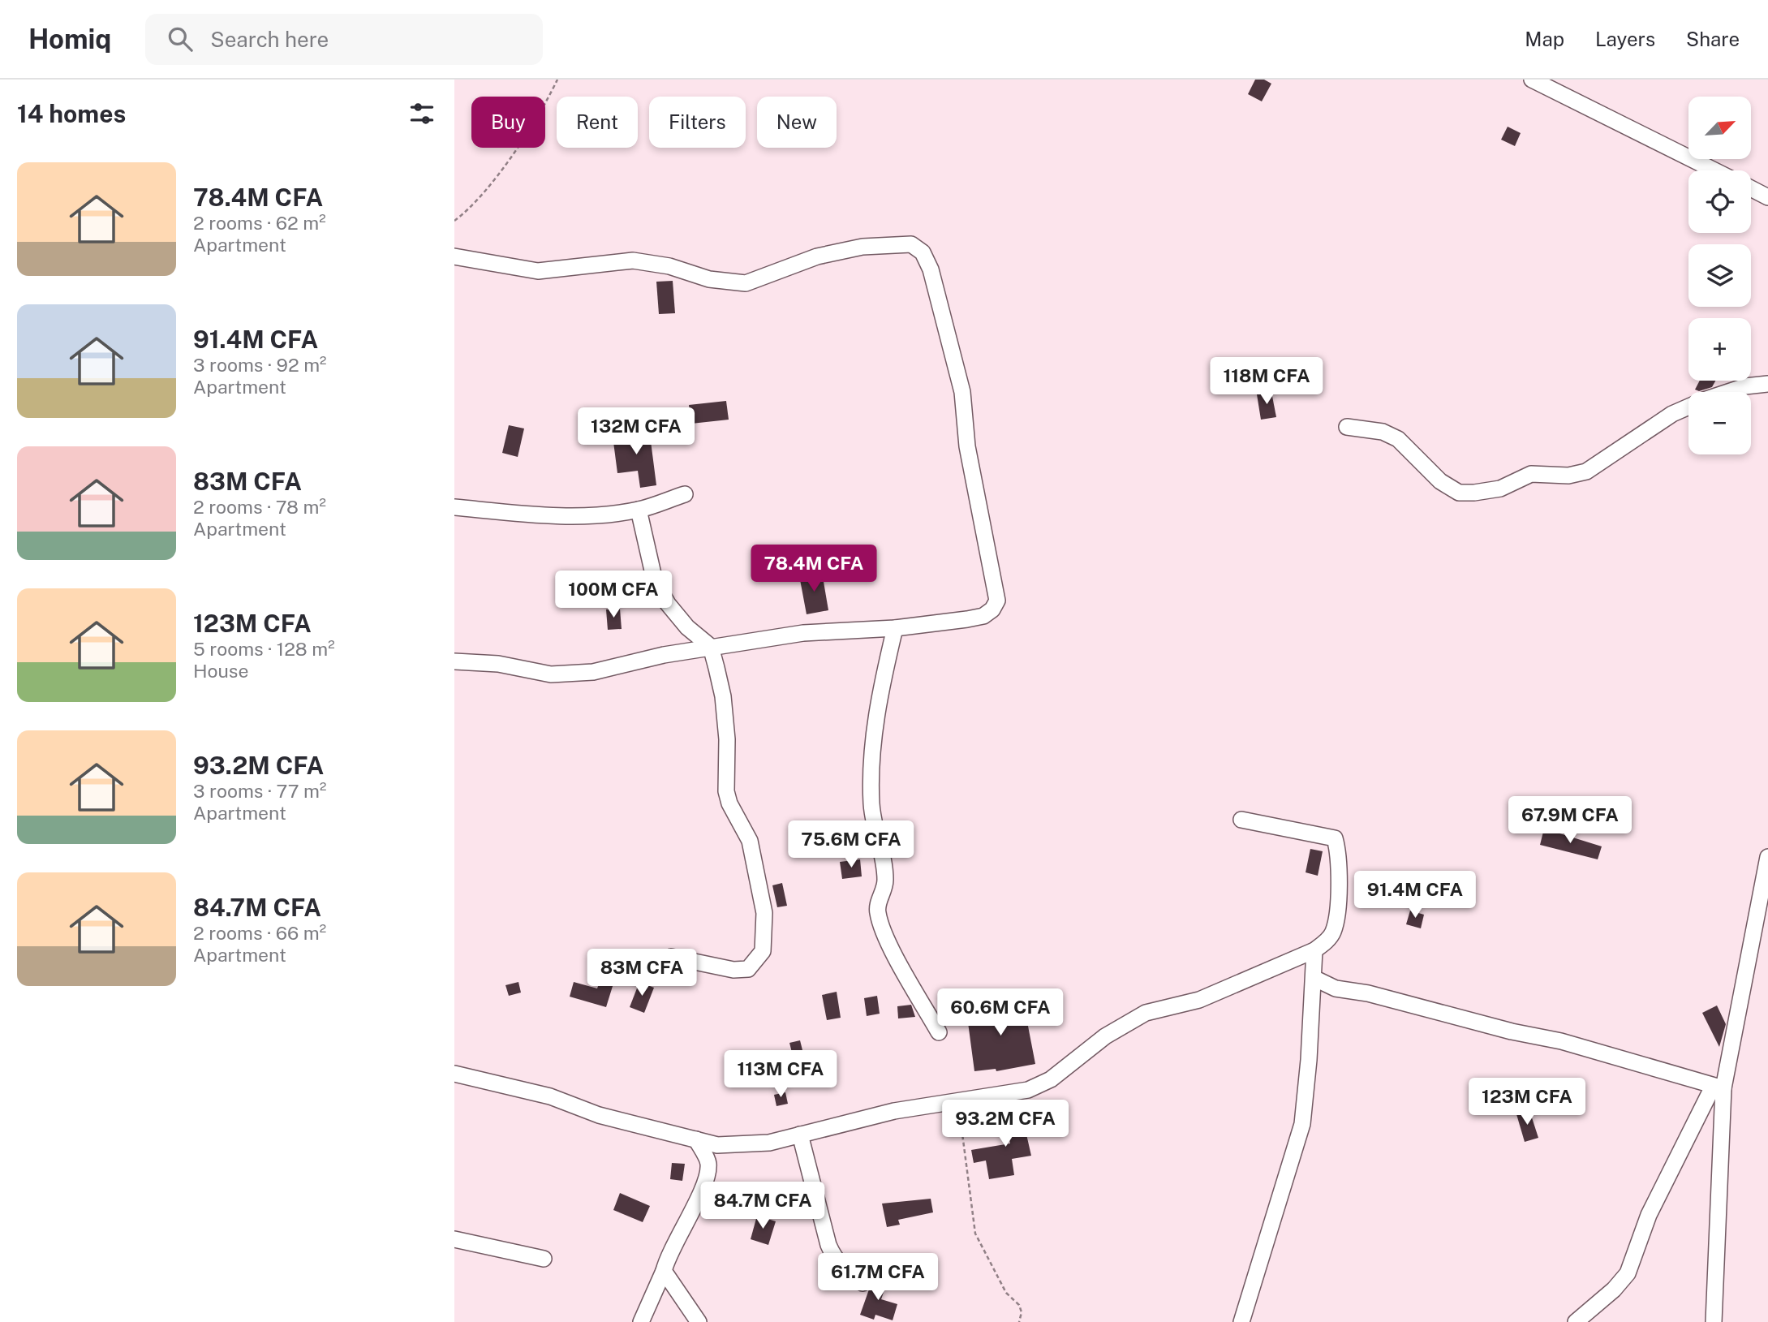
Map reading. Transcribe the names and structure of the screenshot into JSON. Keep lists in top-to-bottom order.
{
  "north": "top right",
  "page": {
    "header": "Homiq",
    "search": "Search here",
    "nav": ["Map", "Layers", "Share"],
    "heading": "14 homes",
    "map_buttons": ["+", "−"],
    "chip": [
      "Buy",
      "Rent",
      "Filters",
      "New"
    ],
    "list": [
      {
        "name": "78.4M CFA",
        "note": "2 rooms · 62 m² · Apartment"
      },
      {
        "name": "91.4M CFA",
        "note": "3 rooms · 92 m² · Apartment"
      },
      {
        "name": "83M CFA",
        "note": "2 rooms · 78 m² · Apartment"
      },
      {
        "name": "123M CFA",
        "note": "5 rooms · 128 m² · House"
      },
      {
        "name": "93.2M CFA",
        "note": "3 rooms · 77 m² · Apartment"
      },
      {
        "name": "84.7M CFA",
        "note": "2 rooms · 66 m² · Apartment"
      }
    ],
    "price": [
      "118M CFA",
      "132M CFA",
      "78.4M CFA",
      "100M CFA",
      "67.9M CFA",
      "75.6M CFA",
      "91.4M CFA",
      "83M CFA",
      "60.6M CFA",
      "113M CFA",
      "123M CFA",
      "93.2M CFA",
      "84.7M CFA",
      "61.7M CFA"
    ]
  }
}
